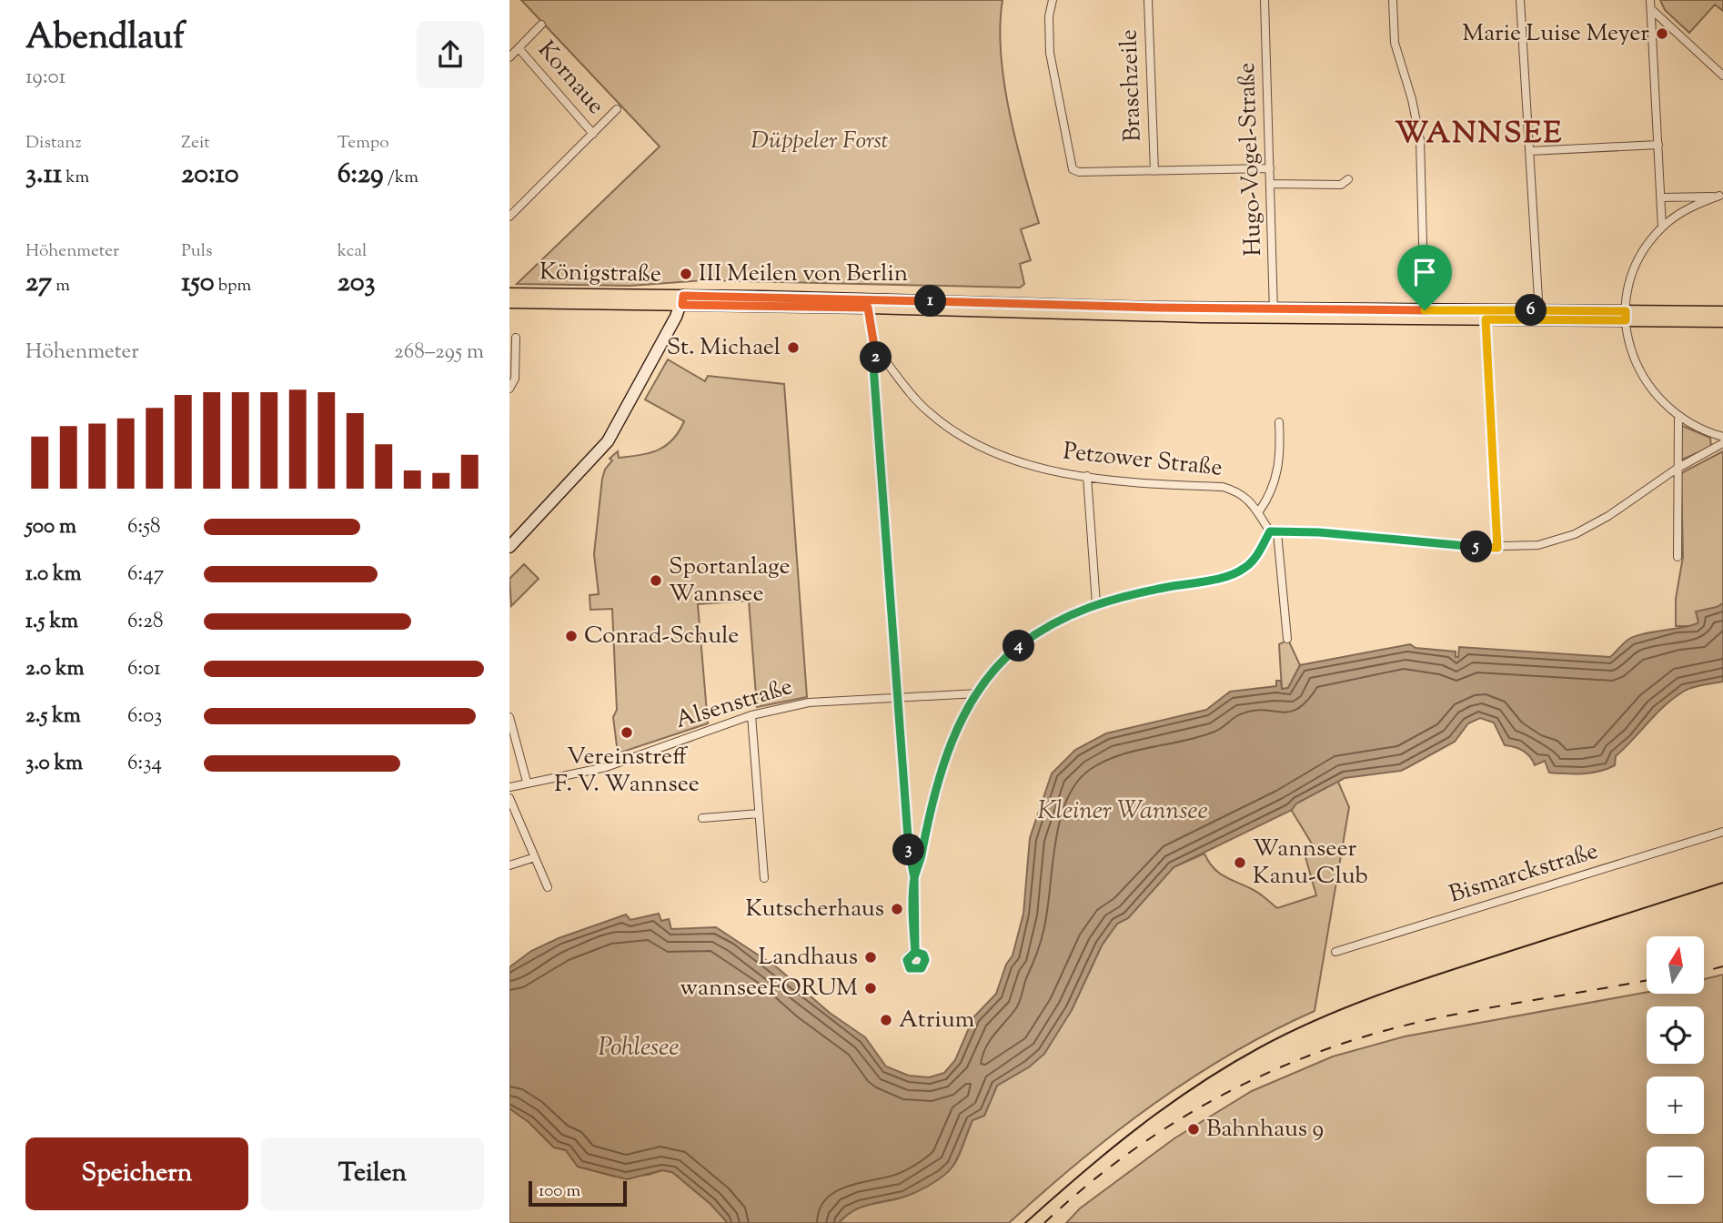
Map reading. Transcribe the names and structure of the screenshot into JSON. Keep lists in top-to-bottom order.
{
  "streets": {
    "main road": ["Königstraße"],
    "street": [
      "Kornaue",
      "Braschzeile",
      "Hugo-Vogel-Straße",
      "Petzower Straße",
      "Alsenstraße",
      "Bismarckstraße"
    ]
  },
  "crossings": [
    ["Hugo-Vogel-Straße", "Königstraße"]
  ],
  "districts": ["WANNSEE"],
  "water": ["Kleiner Wannsee", "Pohlesee"],
  "parks": ["Düppeler Forst"],
  "places": [
    "Marie Luise Meyer",
    "III Meilen von Berlin",
    "St. Michael",
    "Sportanlage Wannsee",
    "Conrad-Schule",
    "Vereinstreff F. V. Wannsee",
    "Wannseer Kanu-Club",
    "Kutscherhaus",
    "Landhaus",
    "wannseeFORUM",
    "Atrium",
    "Bahnhaus 9"
  ],
  "scale_bar": "100 m",
  "north": "top",
  "page": {
    "heading": ["Abendlauf", "19:01"],
    "stats": [
      ["Distanz", "3.11 km"],
      ["Zeit", "20:10"],
      ["Tempo", "6:29 /km"],
      ["Höhenmeter", "27 m"],
      ["Puls", "150 bpm"],
      ["kcal", "203"]
    ],
    "pins": [
      "1",
      "6",
      "2",
      "5",
      "4",
      "3"
    ],
    "chart": ["Höhenmeter", "268–295 m"],
    "list": [
      {
        "name": "500 m",
        "note": "6:58"
      },
      {
        "name": "1.0 km",
        "note": "6:47"
      },
      {
        "name": "1.5 km",
        "note": "6:28"
      },
      {
        "name": "2.0 km",
        "note": "6:01"
      },
      {
        "name": "2.5 km",
        "note": "6:03"
      },
      {
        "name": "3.0 km",
        "note": "6:34"
      }
    ],
    "map_buttons": ["+", "−"],
    "buttons": ["Speichern", "Teilen"],
    "scale": "100 m"
  }
}
